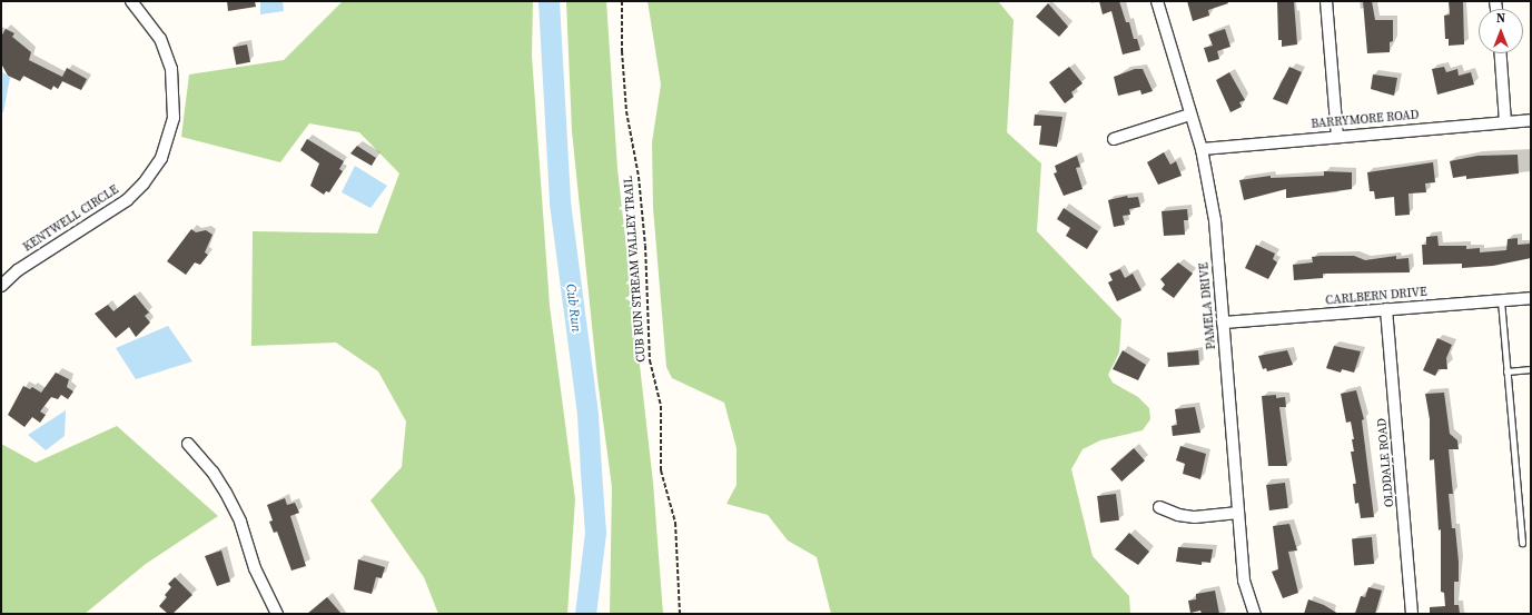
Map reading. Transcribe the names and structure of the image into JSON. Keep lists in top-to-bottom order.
{
  "streets": {
    "street": [
      "BARRYMORE ROAD",
      "KENTWELL CIRCLE",
      "CARLBERN DRIVE",
      "PAMELA DRIVE",
      "OLDDALE ROAD"
    ],
    "path": ["CUB RUN STREAM VALLEY TRAIL"]
  },
  "crossings": [
    ["BARRYMORE ROAD", "PAMELA DRIVE"],
    ["CARLBERN DRIVE", "PAMELA DRIVE"],
    ["CARLBERN DRIVE", "OLDDALE ROAD"]
  ],
  "water": ["Cub Run"],
  "north": "top"
}
